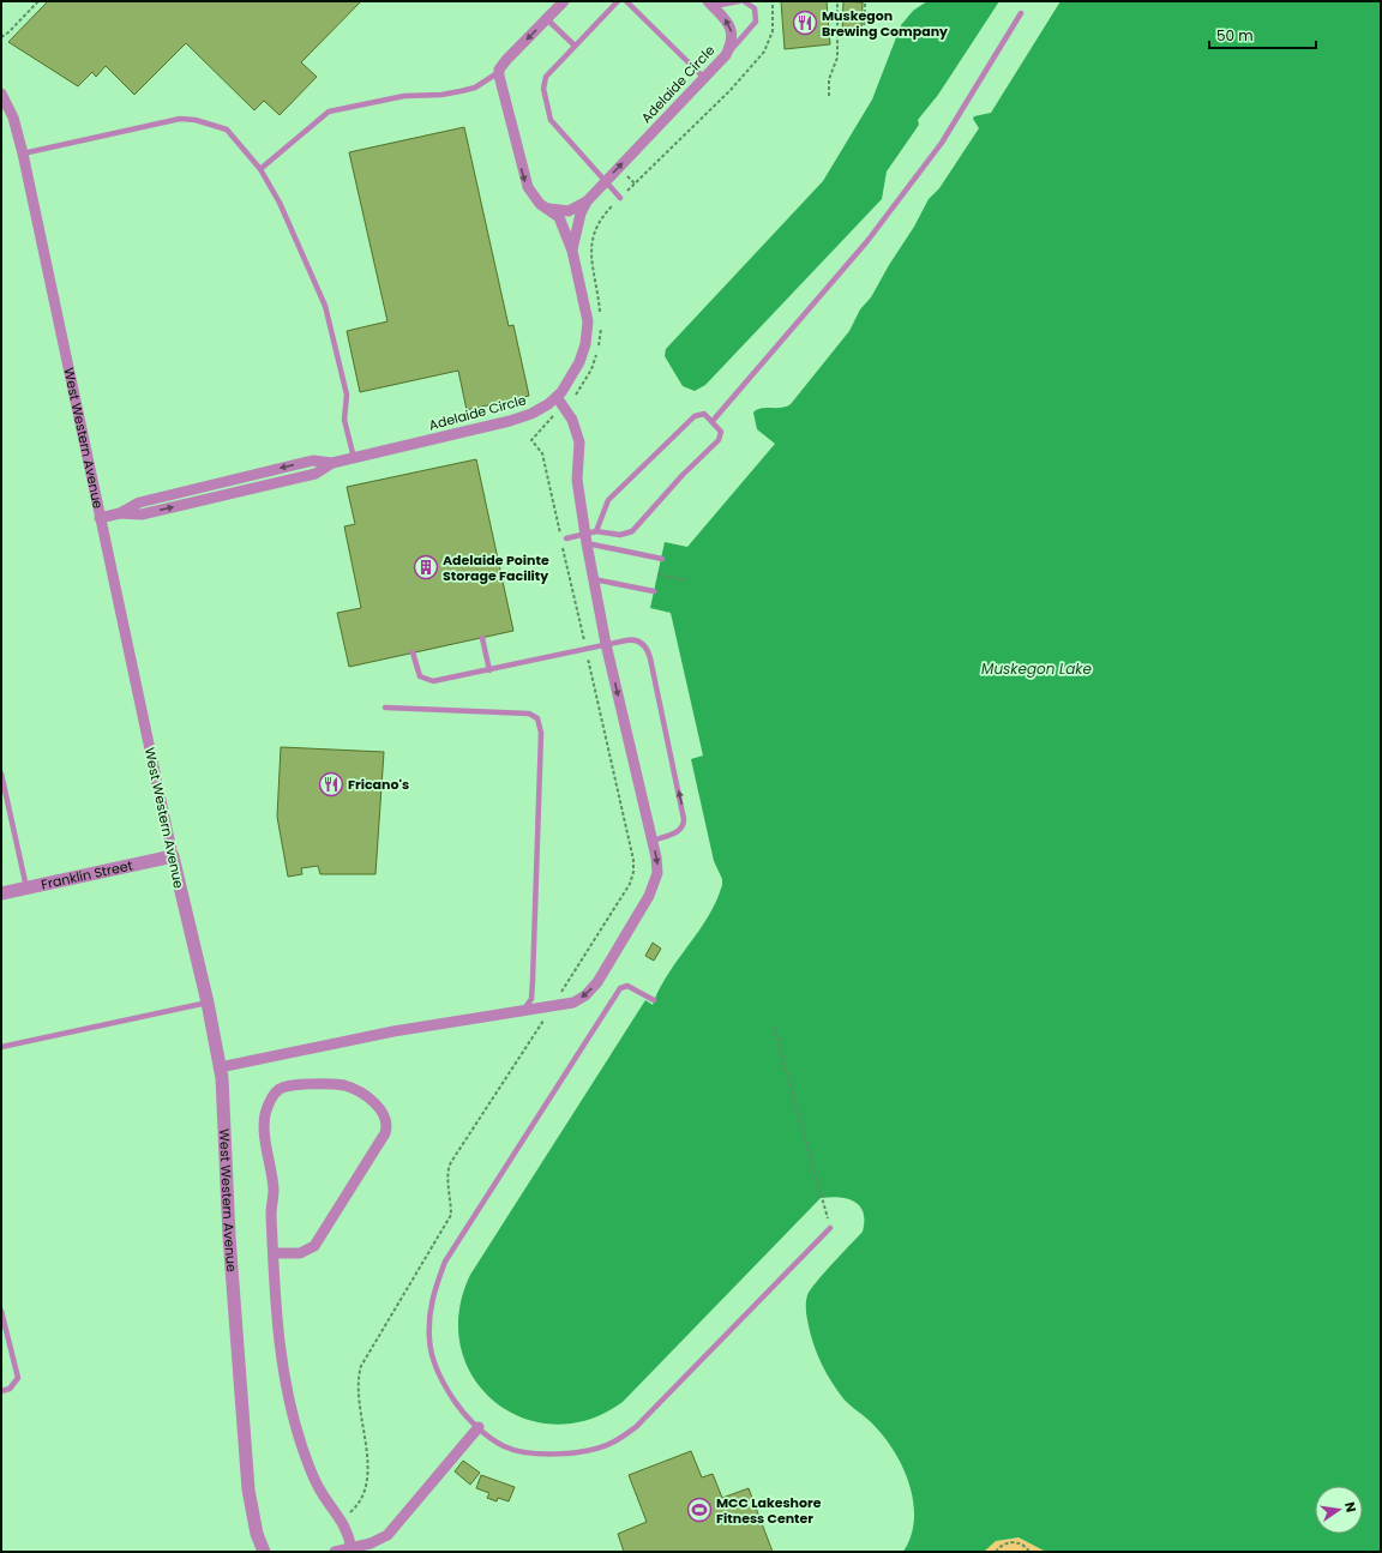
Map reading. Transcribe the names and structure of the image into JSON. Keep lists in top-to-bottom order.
{
  "streets": {
    "street": ["Adelaide Circle", "West Western Avenue", "Franklin Street"]
  },
  "crossings": [
    ["Adelaide Circle", "West Western Avenue"],
    ["West Western Avenue", "Franklin Street"]
  ],
  "water": ["Muskegon Lake"],
  "places": {
    "restaurant": ["Muskegon Brewing Company", "Fricano's"],
    "building": ["Adelaide Pointe Storage Facility"],
    "sports": ["MCC Lakeshore Fitness Center"]
  },
  "scale_bar": "50 m",
  "north": "right"
}
